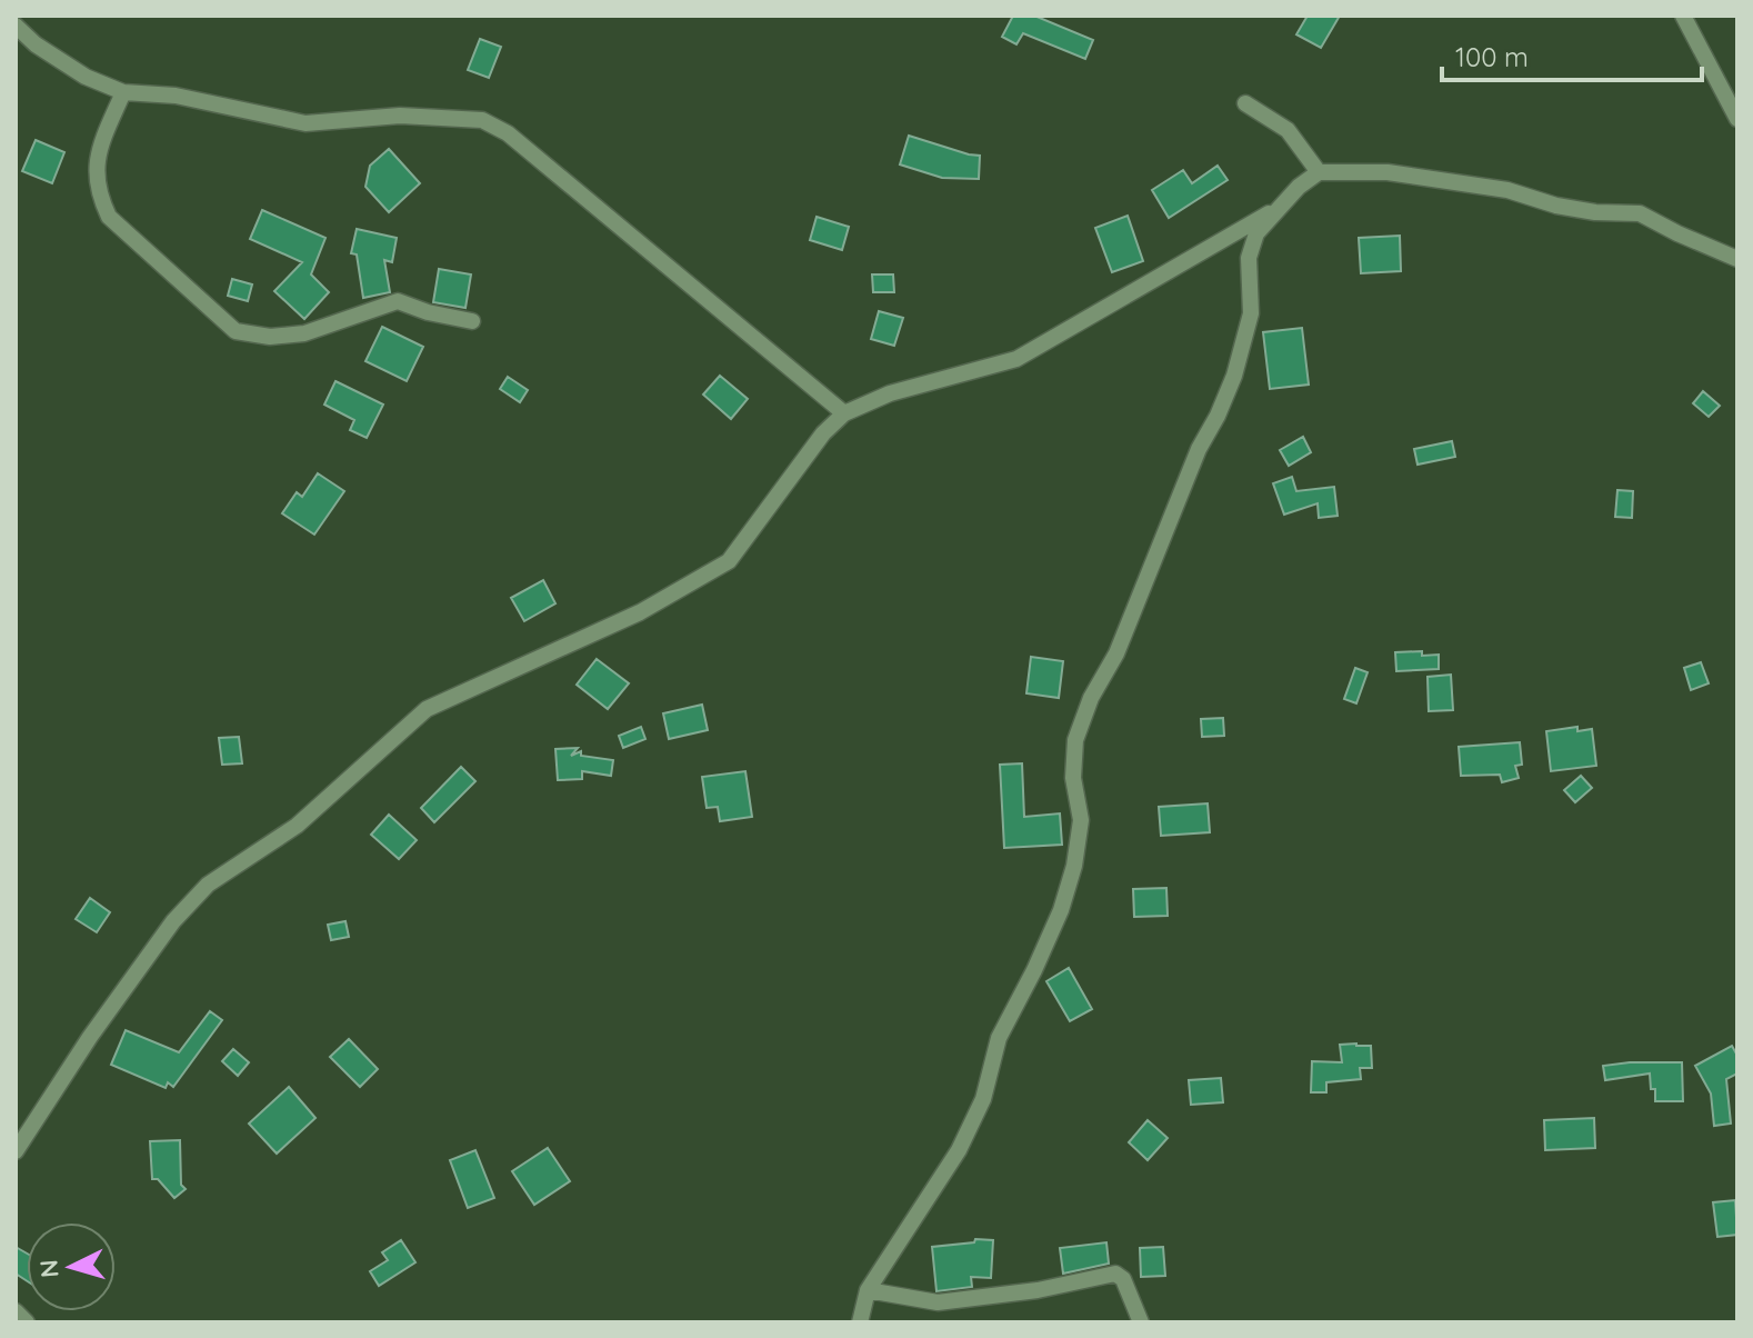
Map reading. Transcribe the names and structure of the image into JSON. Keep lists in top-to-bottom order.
{
  "scale_bar": "100 m",
  "north": "left"
}
